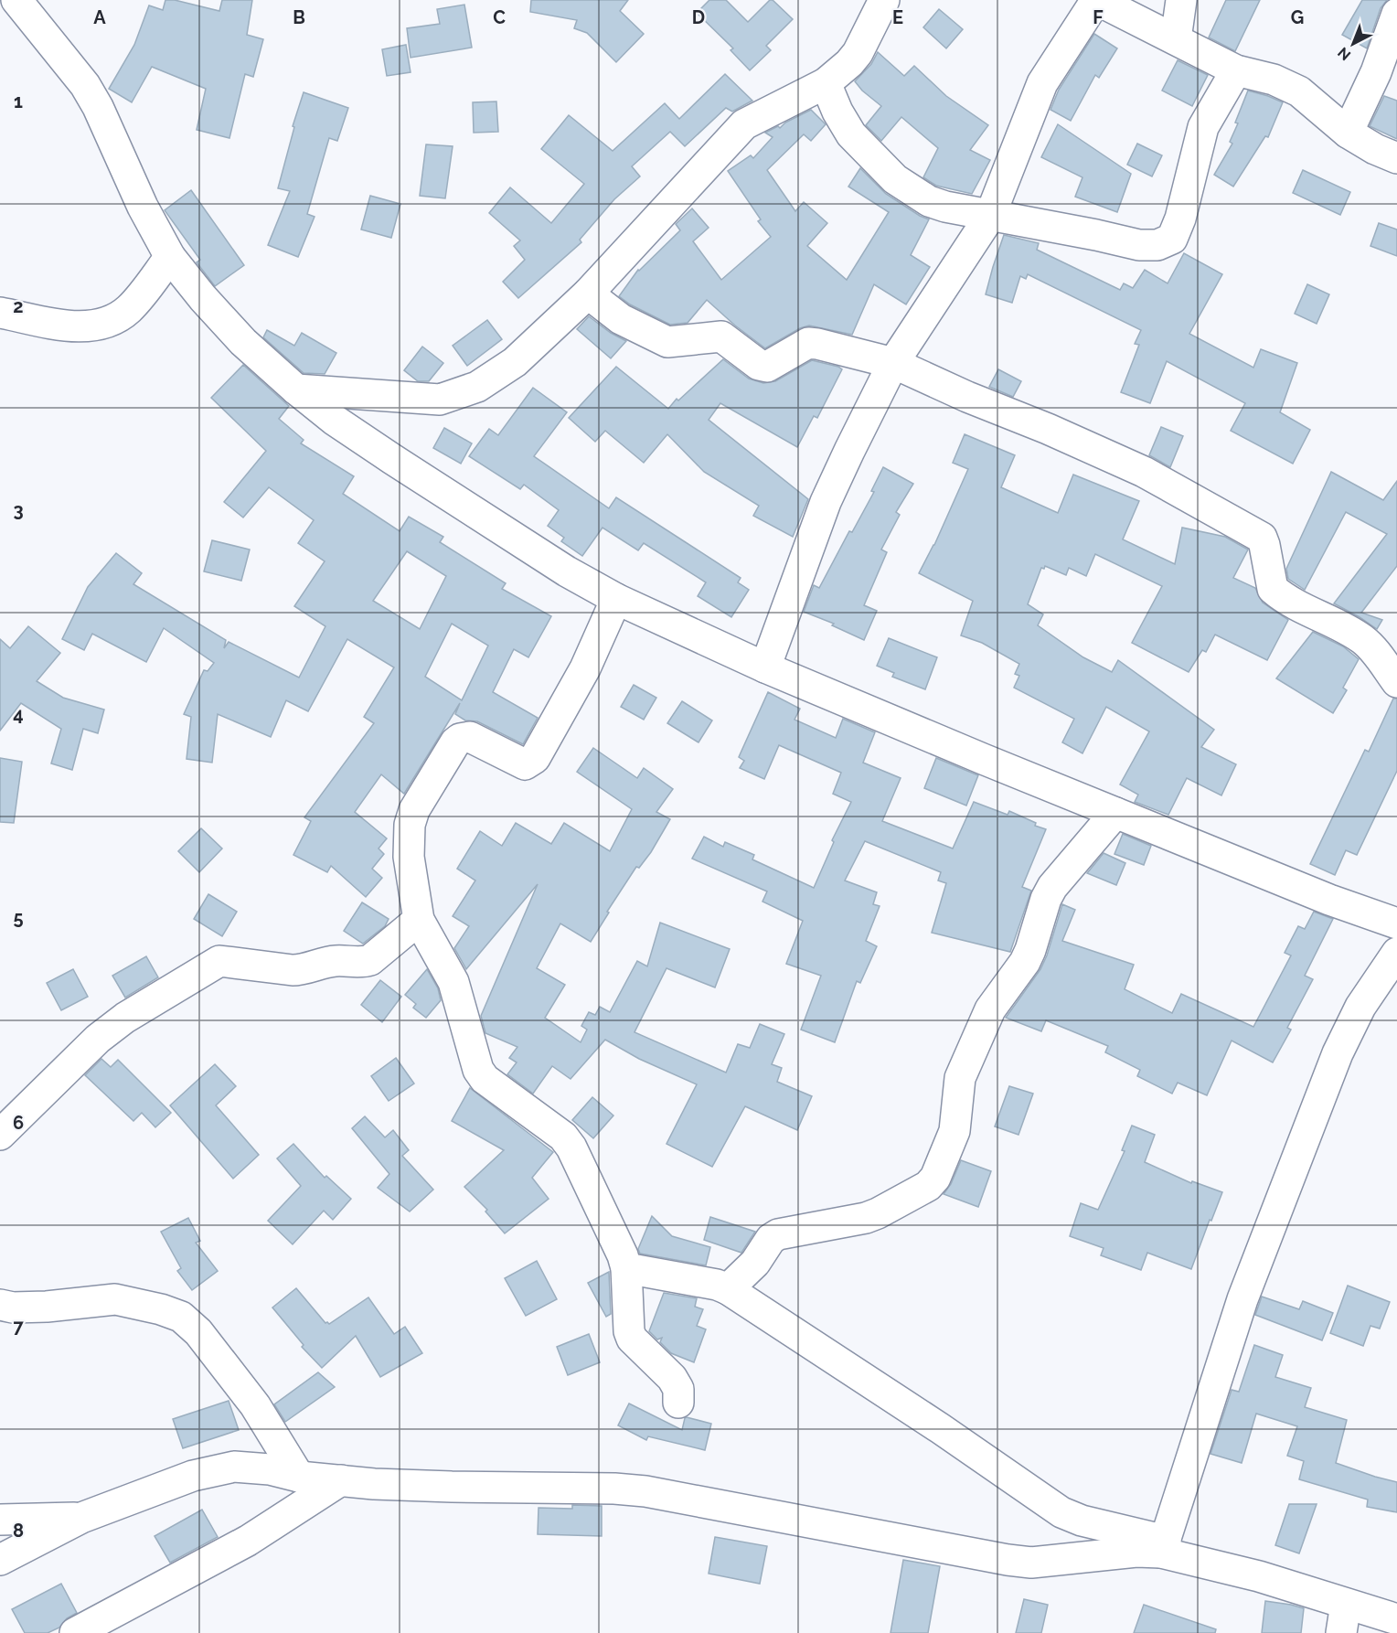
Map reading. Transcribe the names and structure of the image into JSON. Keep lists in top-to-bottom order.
{
  "north": "bottom left",
  "grid": {
    "columns": [
      "A",
      "B",
      "C",
      "D",
      "E",
      "F",
      "G"
    ],
    "rows": [
      "1",
      "2",
      "3",
      "4",
      "5",
      "6",
      "7",
      "8"
    ]
  }
}
